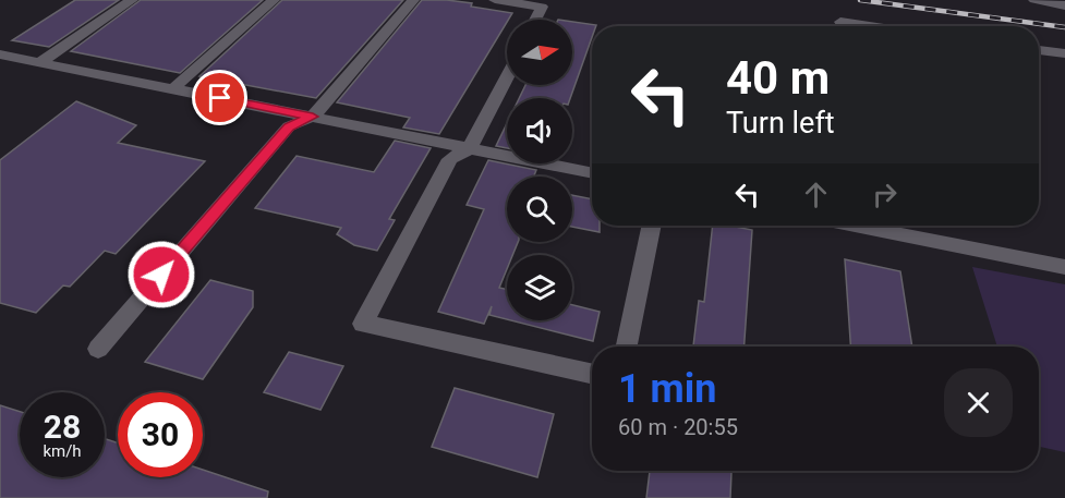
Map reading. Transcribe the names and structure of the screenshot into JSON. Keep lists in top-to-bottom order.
{
  "north": "right",
  "page": {
    "turn": ["40 m", "Turn left"],
    "heading": ["1 min", "60 m · 20:55"],
    "speed": "28 km/h",
    "limit": "30"
  }
}
